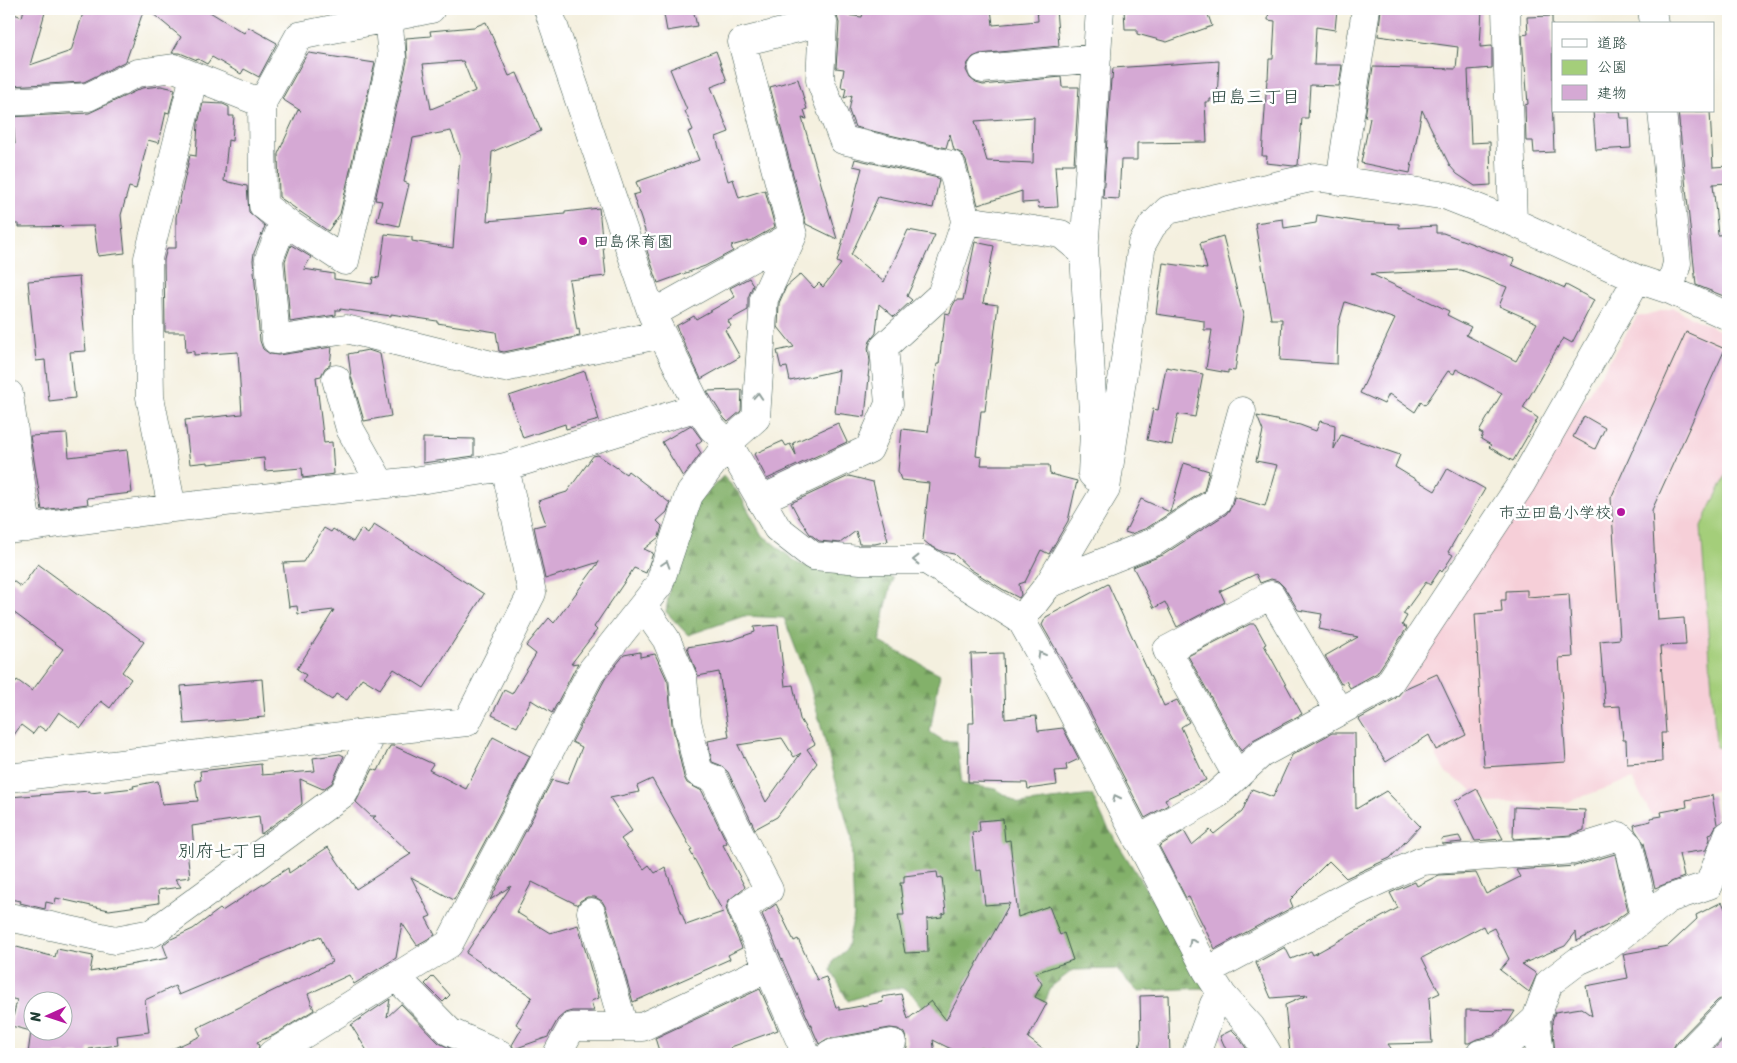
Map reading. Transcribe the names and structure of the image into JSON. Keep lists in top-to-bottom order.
{
  "districts": ["田島三丁目", "別府七丁目"],
  "places": ["田島保育園", "市立田島小学校"],
  "legend": ["道路", "公園", "建物"],
  "north": "left"
}
